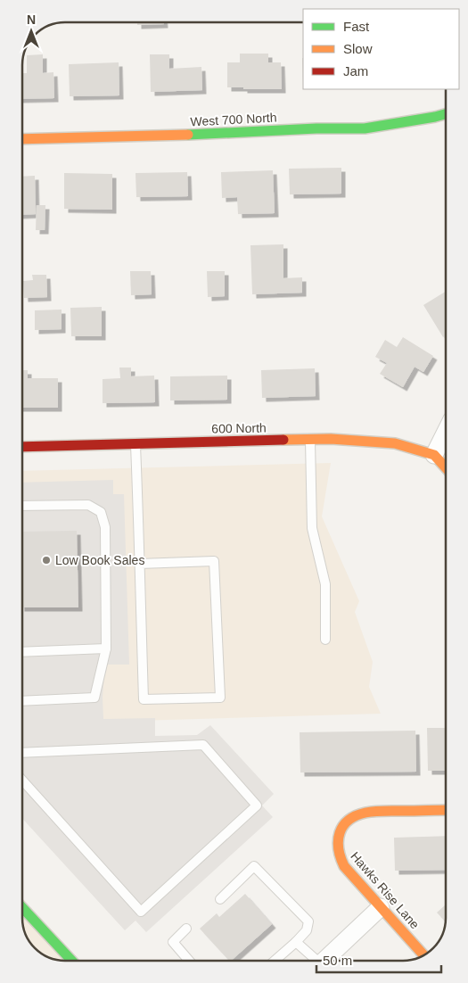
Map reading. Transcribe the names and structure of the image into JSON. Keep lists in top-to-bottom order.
{
  "streets": {
    "street": ["West 700 North", "600 North", "Hawks Rise Lane"]
  },
  "places": ["Low Book Sales"],
  "legend": ["Fast", "Slow", "Jam"],
  "scale_bar": "50 m",
  "north": "top"
}
